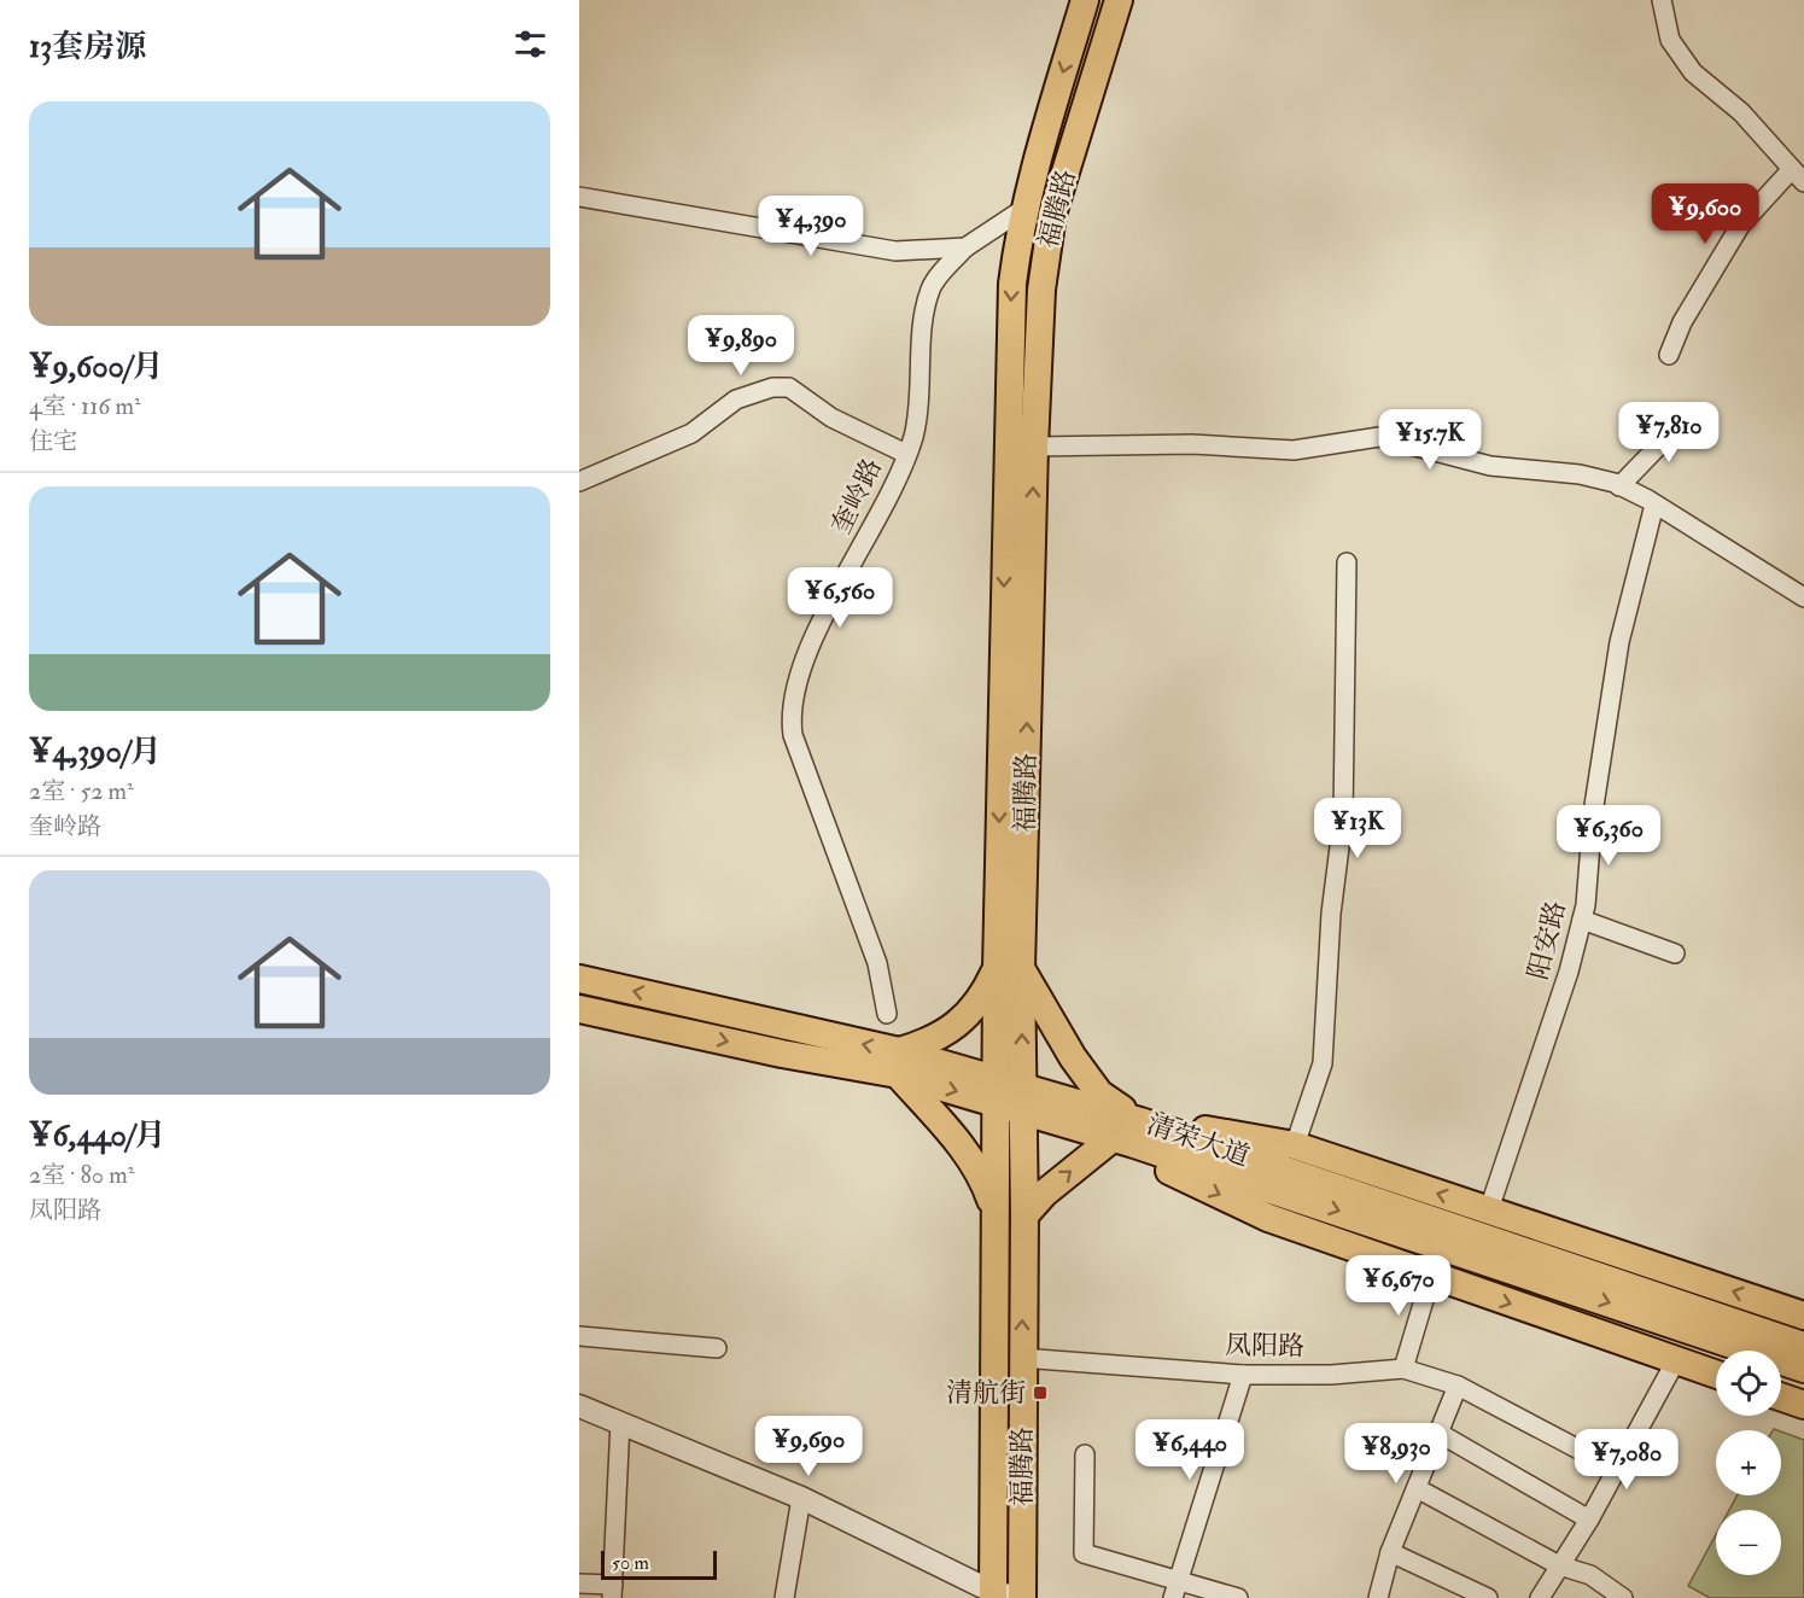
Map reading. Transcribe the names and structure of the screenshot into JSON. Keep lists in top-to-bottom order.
{
  "streets": {
    "main road": ["福腾路", "清荣大道"],
    "street": ["奎岭路", "阳安路", "凤阳路"]
  },
  "crossings": [
    ["福腾路", "清荣大道"],
    ["福腾路", "凤阳路"]
  ],
  "places": {
    "transit": ["清航街"]
  },
  "scale_bar": "50 m",
  "page": {
    "heading": "13套房源",
    "list": [
      {
        "name": "¥9,600/月",
        "note": "4室 · 116 m² · 住宅"
      },
      {
        "name": "¥4,390/月",
        "note": "2室 · 52 m² · 奎岭路"
      },
      {
        "name": "¥6,440/月",
        "note": "2室 · 80 m² · 凤阳路"
      }
    ],
    "price": [
      "¥9,600",
      "¥4,390",
      "¥9,890",
      "¥7,810",
      "¥15.7K",
      "¥6,560",
      "¥13K",
      "¥6,360",
      "¥6,670",
      "¥9,690",
      "¥6,440",
      "¥8,930",
      "¥7,080"
    ],
    "map_buttons": ["+", "−"],
    "scale": "50 m"
  }
}
